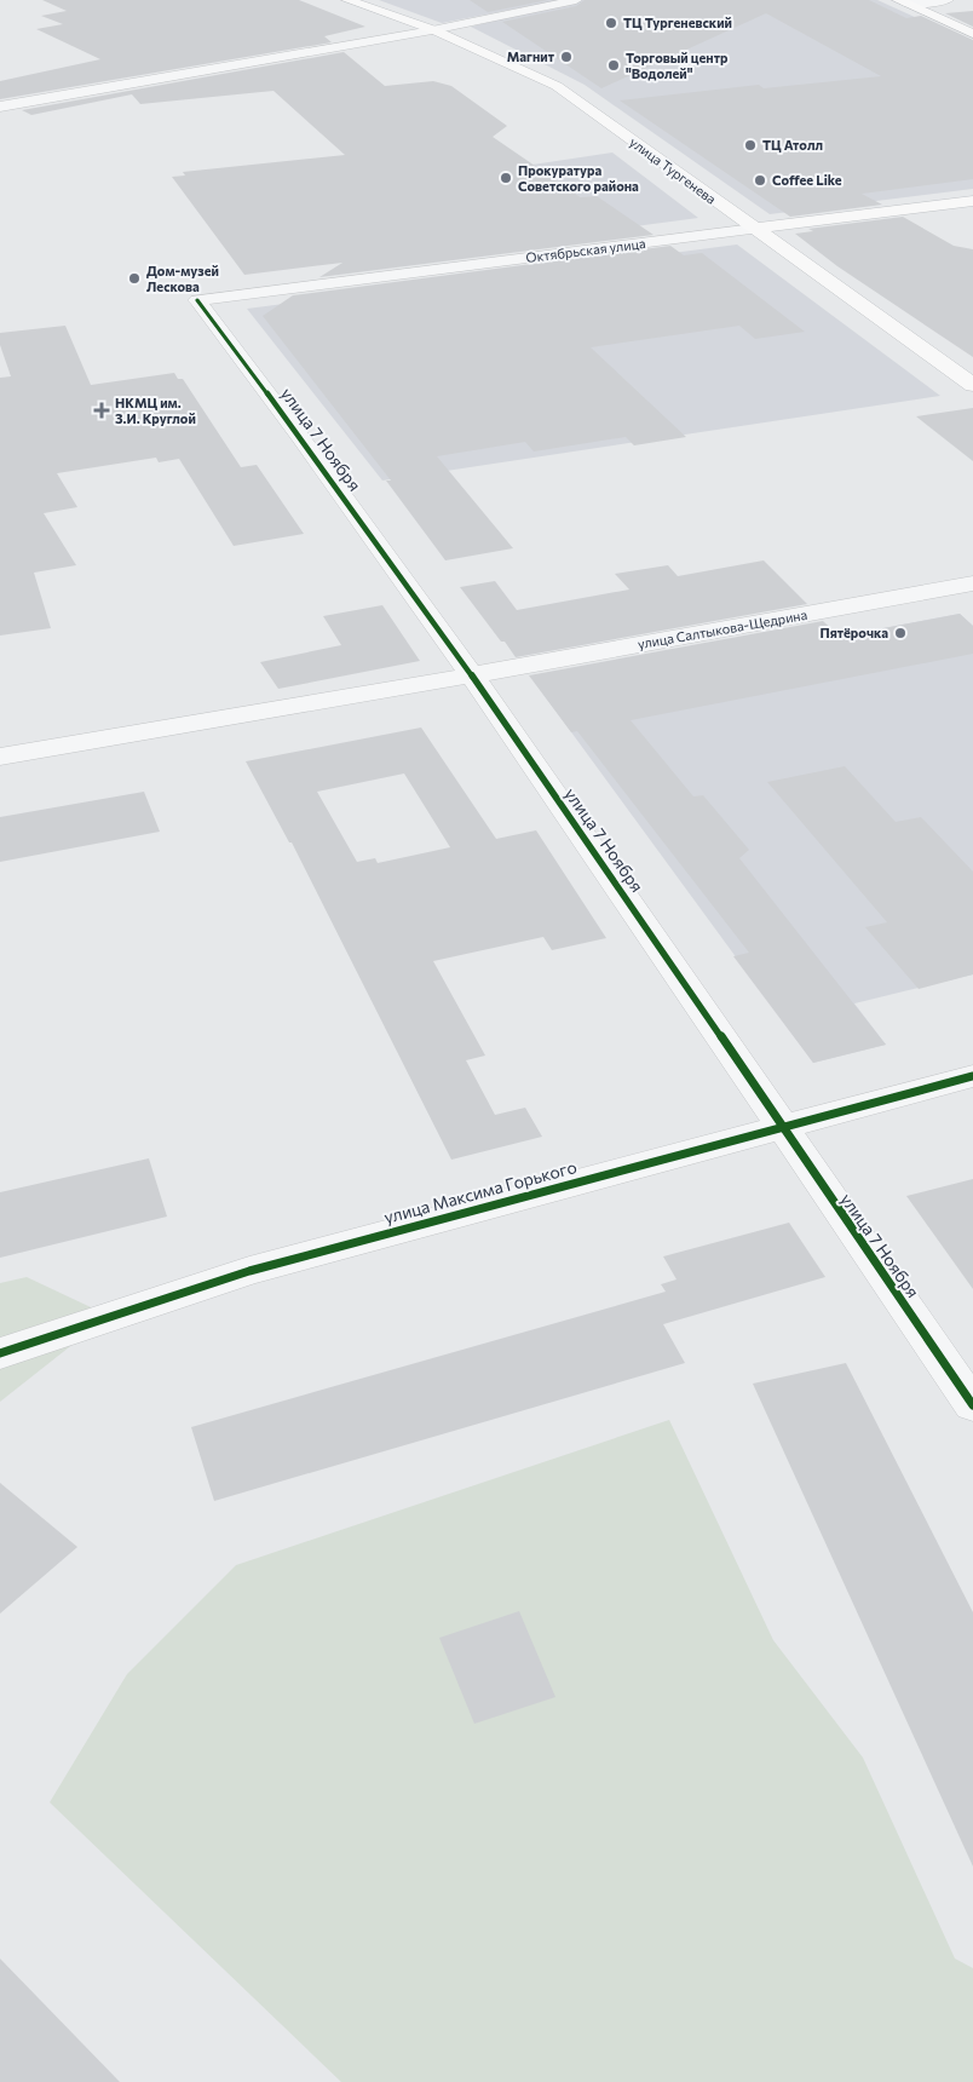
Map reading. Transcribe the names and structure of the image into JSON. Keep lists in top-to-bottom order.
{
  "streets": {
    "main road": ["улица Тургенева", "Октябрьская улица"],
    "street": ["улица 7 Ноября", "улица Салтыкова-Щедрина", "улица Максима Горького"]
  },
  "crossings": [
    ["улица Тургенева", "Октябрьская улица"],
    ["Октябрьская улица", "улица 7 Ноября"],
    ["улица 7 Ноября", "улица Салтыкова-Щедрина"],
    ["улица 7 Ноября", "улица Максима Горького"]
  ],
  "places": {
    "other": [
      "ТЦ Тургеневский",
      "Магнит",
      "Торговый центр \"Водолей\"",
      "ТЦ Атолл",
      "Прокуратура Советского района",
      "Coffee Like",
      "Дом-музей Лескова",
      "Пятёрочка"
    ],
    "health": ["НКМЦ им. З.И. Круглой"]
  }
}
